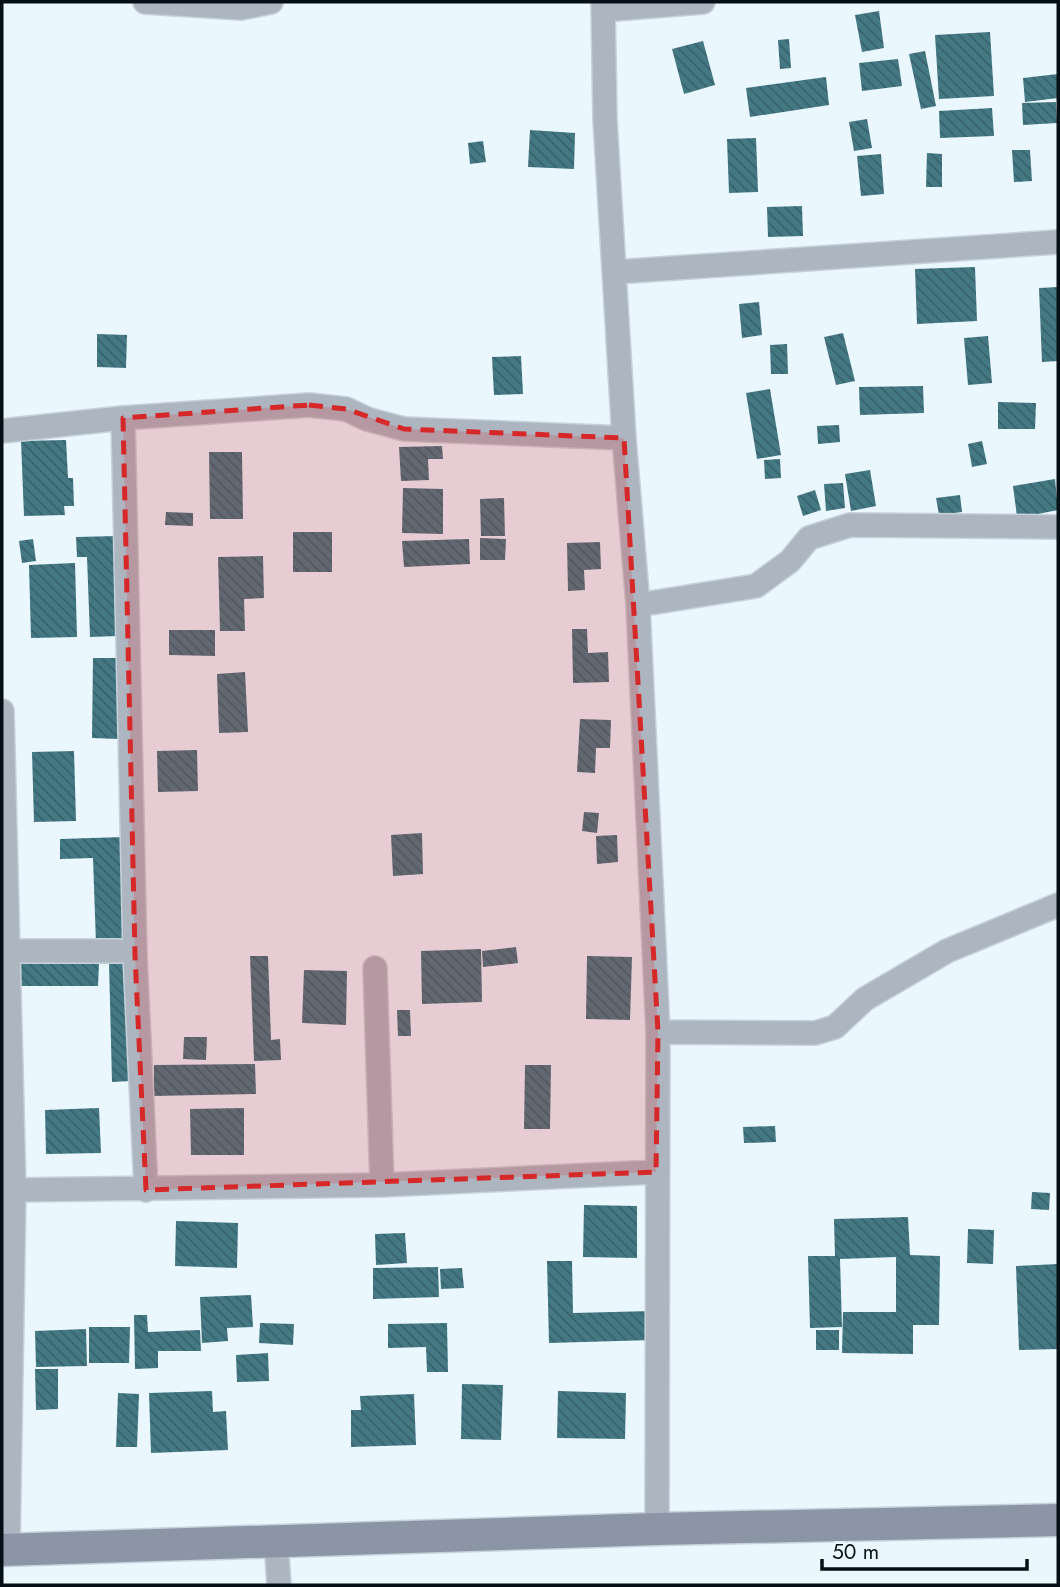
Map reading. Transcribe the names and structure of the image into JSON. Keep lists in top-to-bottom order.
{
  "scale_bar": "50 m"
}
